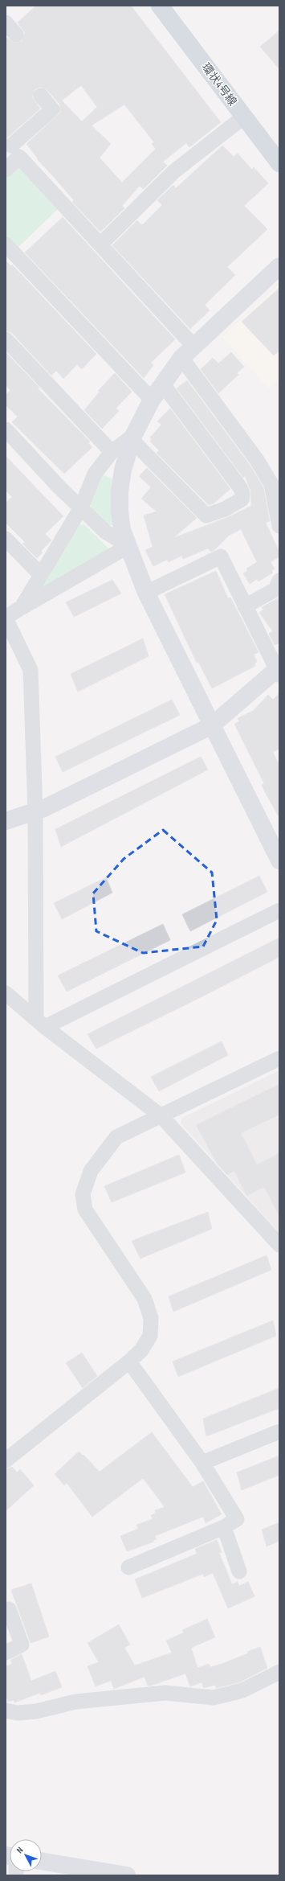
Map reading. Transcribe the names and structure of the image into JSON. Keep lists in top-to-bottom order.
{
  "streets": {
    "main road": ["環状4号線"]
  },
  "north": "top left"
}
